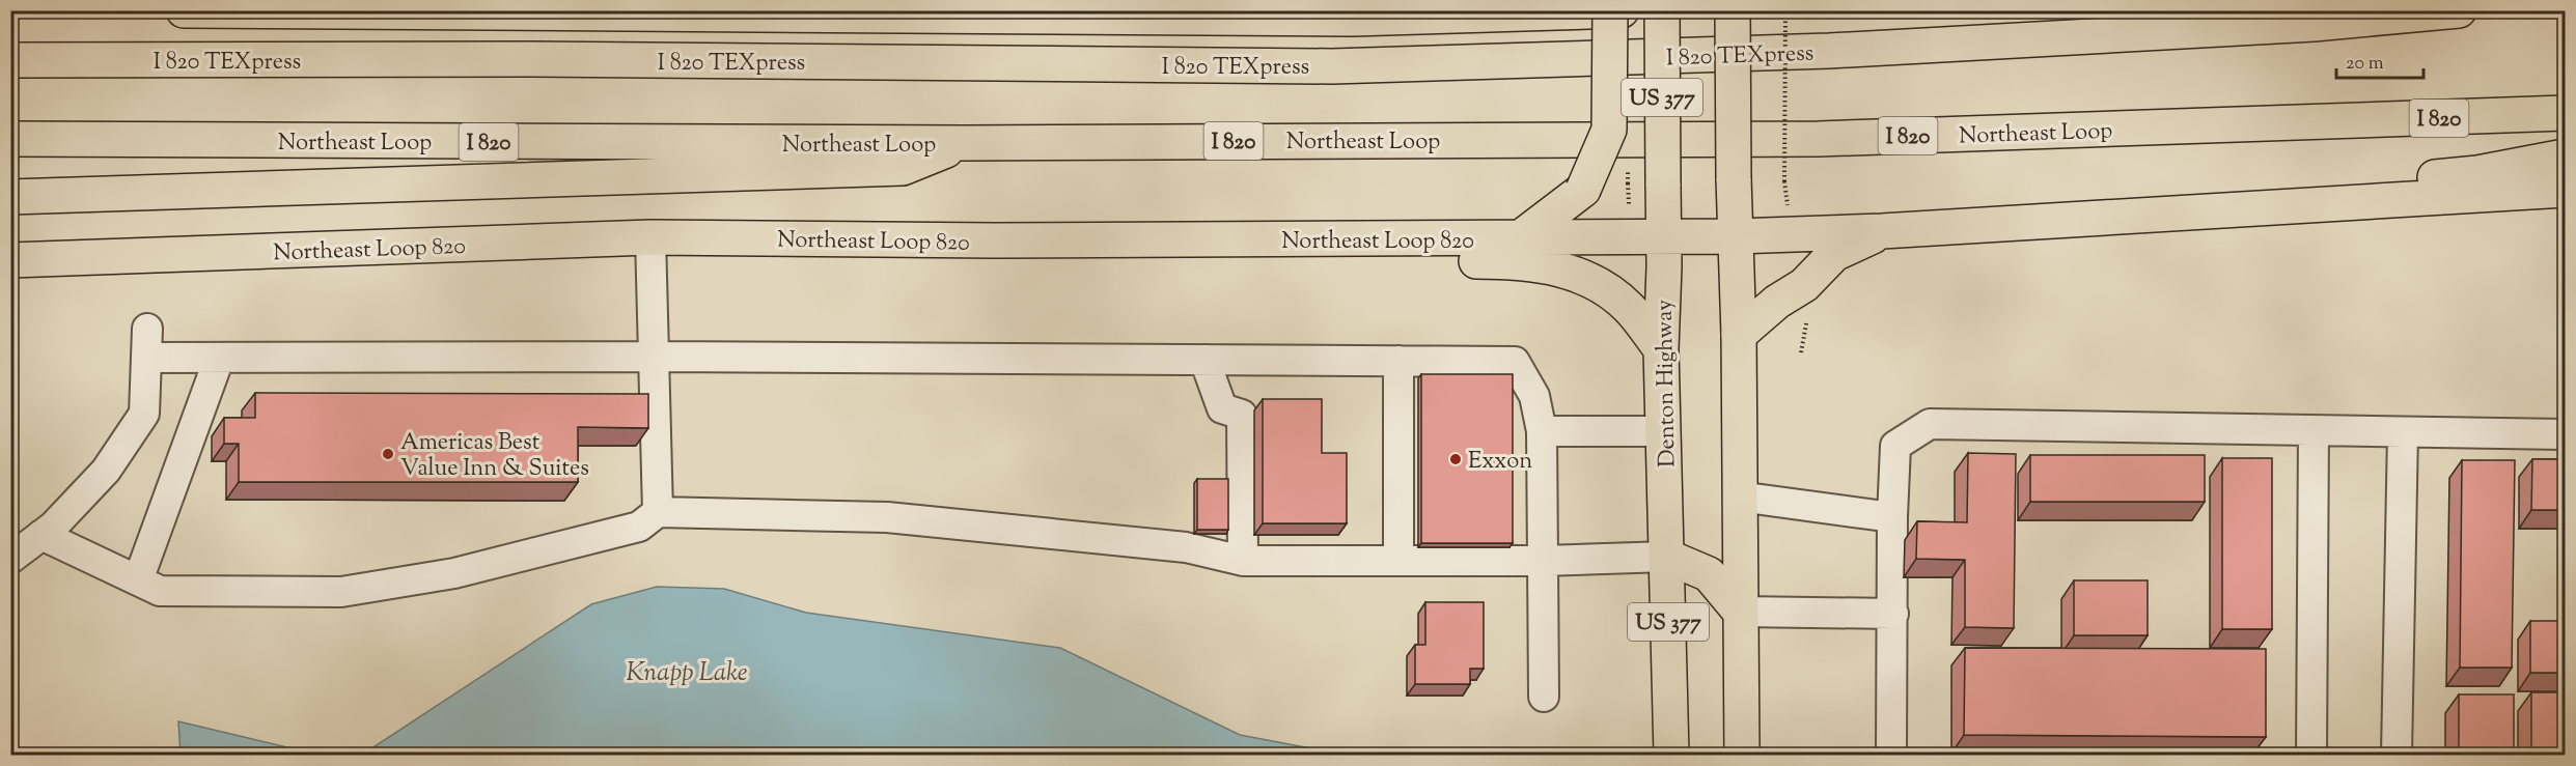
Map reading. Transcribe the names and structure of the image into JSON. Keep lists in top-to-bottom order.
{
  "streets": {
    "main road": [
      "I 820 TEXpress",
      "US 377",
      "I 820",
      "Northeast Loop",
      "Northeast Loop 820",
      "Denton Highway"
    ]
  },
  "crossings": [
    ["US 377", "Northeast Loop 820"],
    ["Northeast Loop 820", "Denton Highway"]
  ],
  "water": ["Knapp Lake"],
  "places": ["Americas Best Value Inn & Suites", "Exxon"],
  "scale_bar": "20 m"
}
